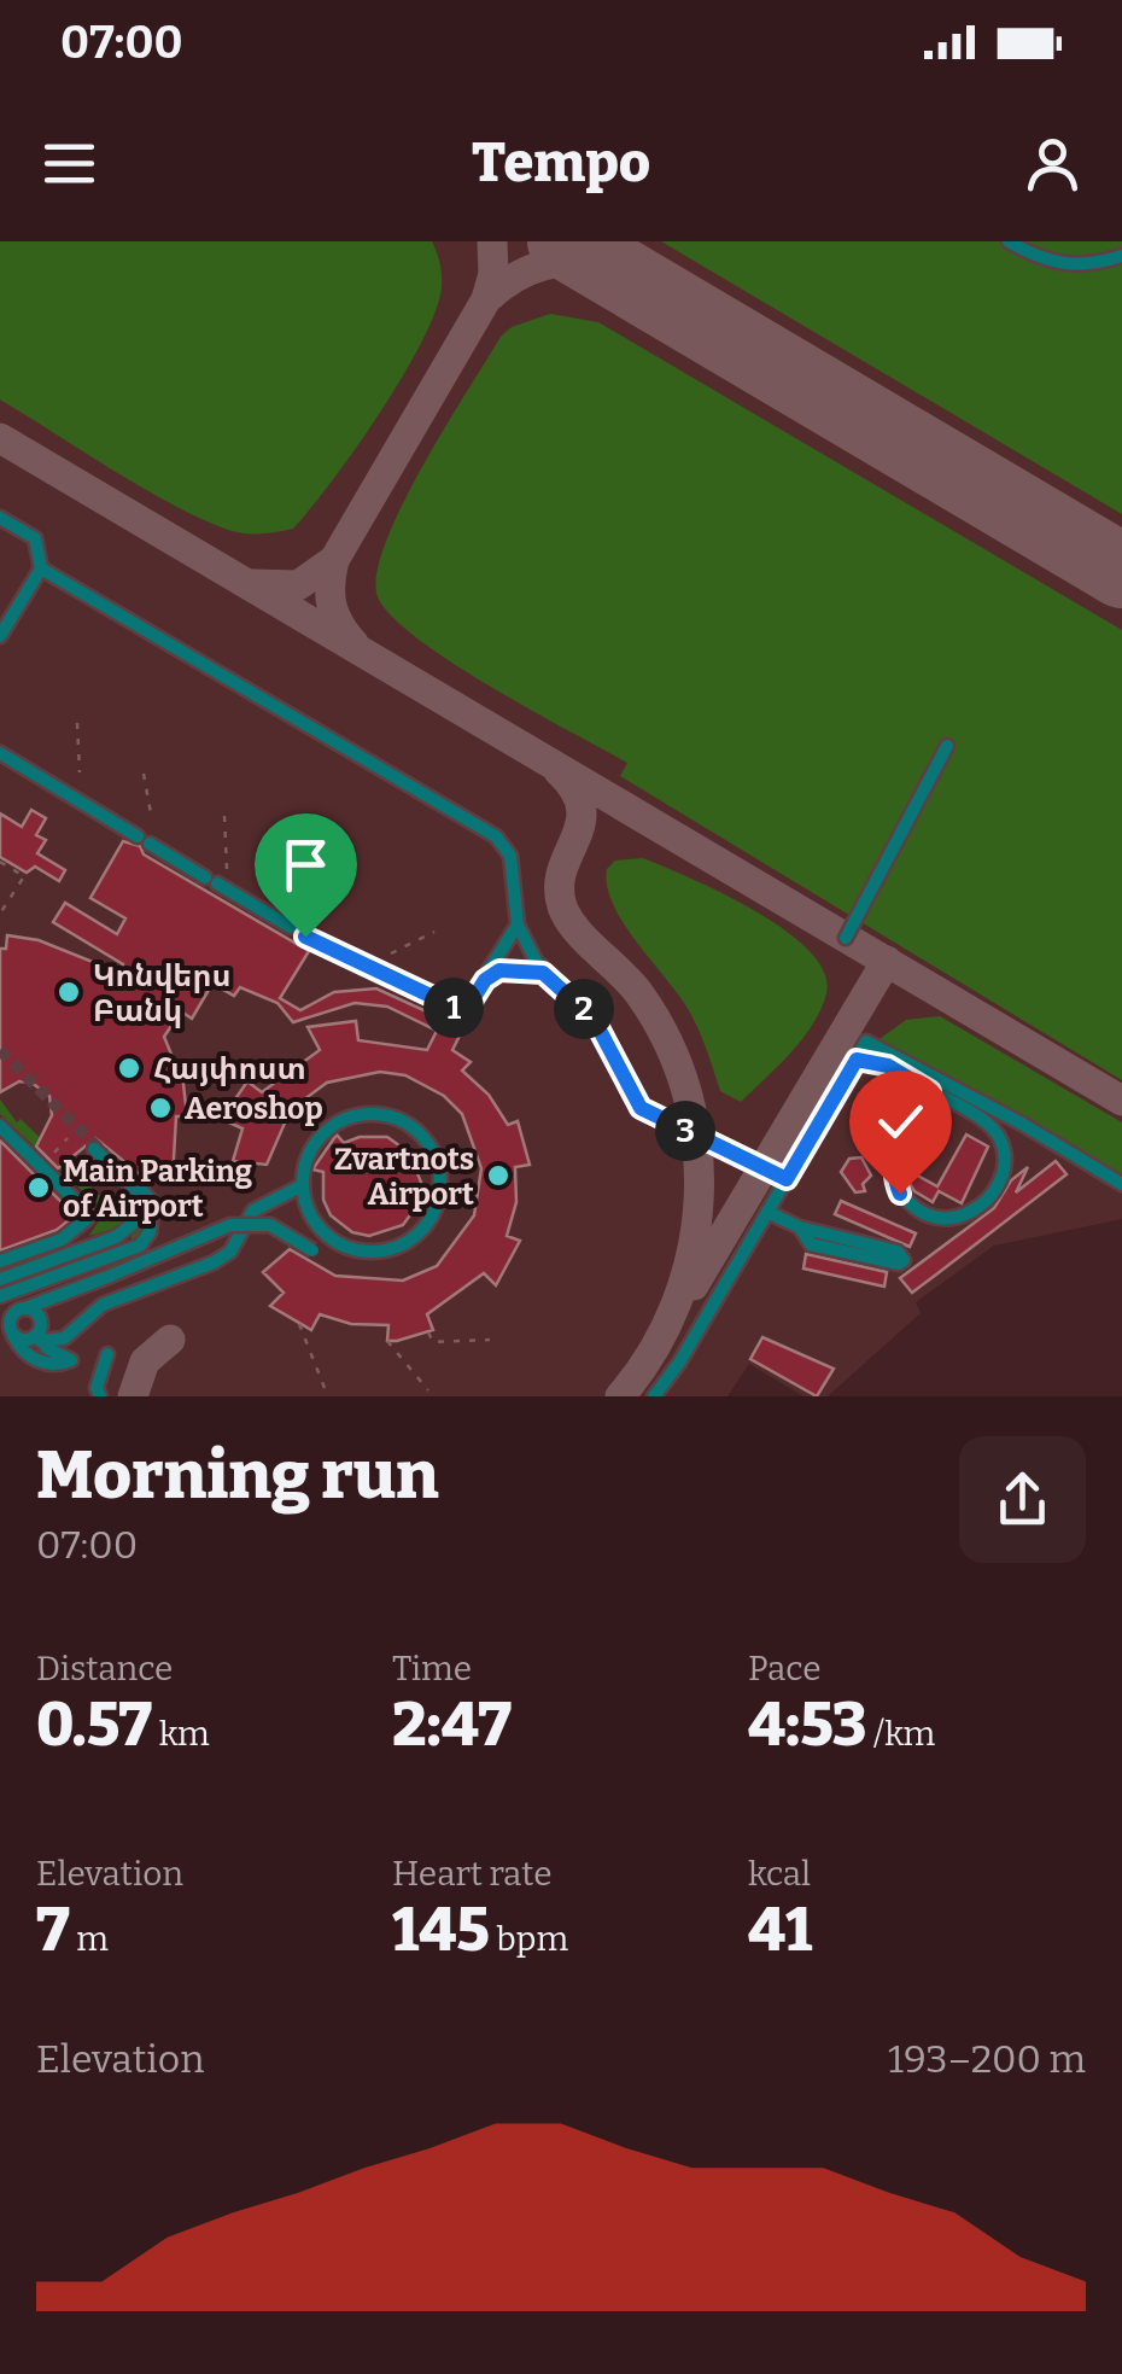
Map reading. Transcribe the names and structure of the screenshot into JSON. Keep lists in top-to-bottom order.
{
  "places": [
    "Կոնվերս Բանկ",
    "Հայփոստ",
    "Aeroshop",
    "Zvartnots Airport",
    "Main Parking of Airport"
  ],
  "page": {
    "status": "07:00",
    "header": "Tempo",
    "pins": ["1", "2", "3"],
    "heading": ["Morning run", "07:00"],
    "stats": [
      ["Distance", "0.57 km"],
      ["Time", "2:47"],
      ["Pace", "4:53 /km"],
      ["Elevation", "7 m"],
      ["Heart rate", "145 bpm"],
      ["kcal", "41"]
    ],
    "chart": ["Elevation", "193–200 m"]
  }
}
